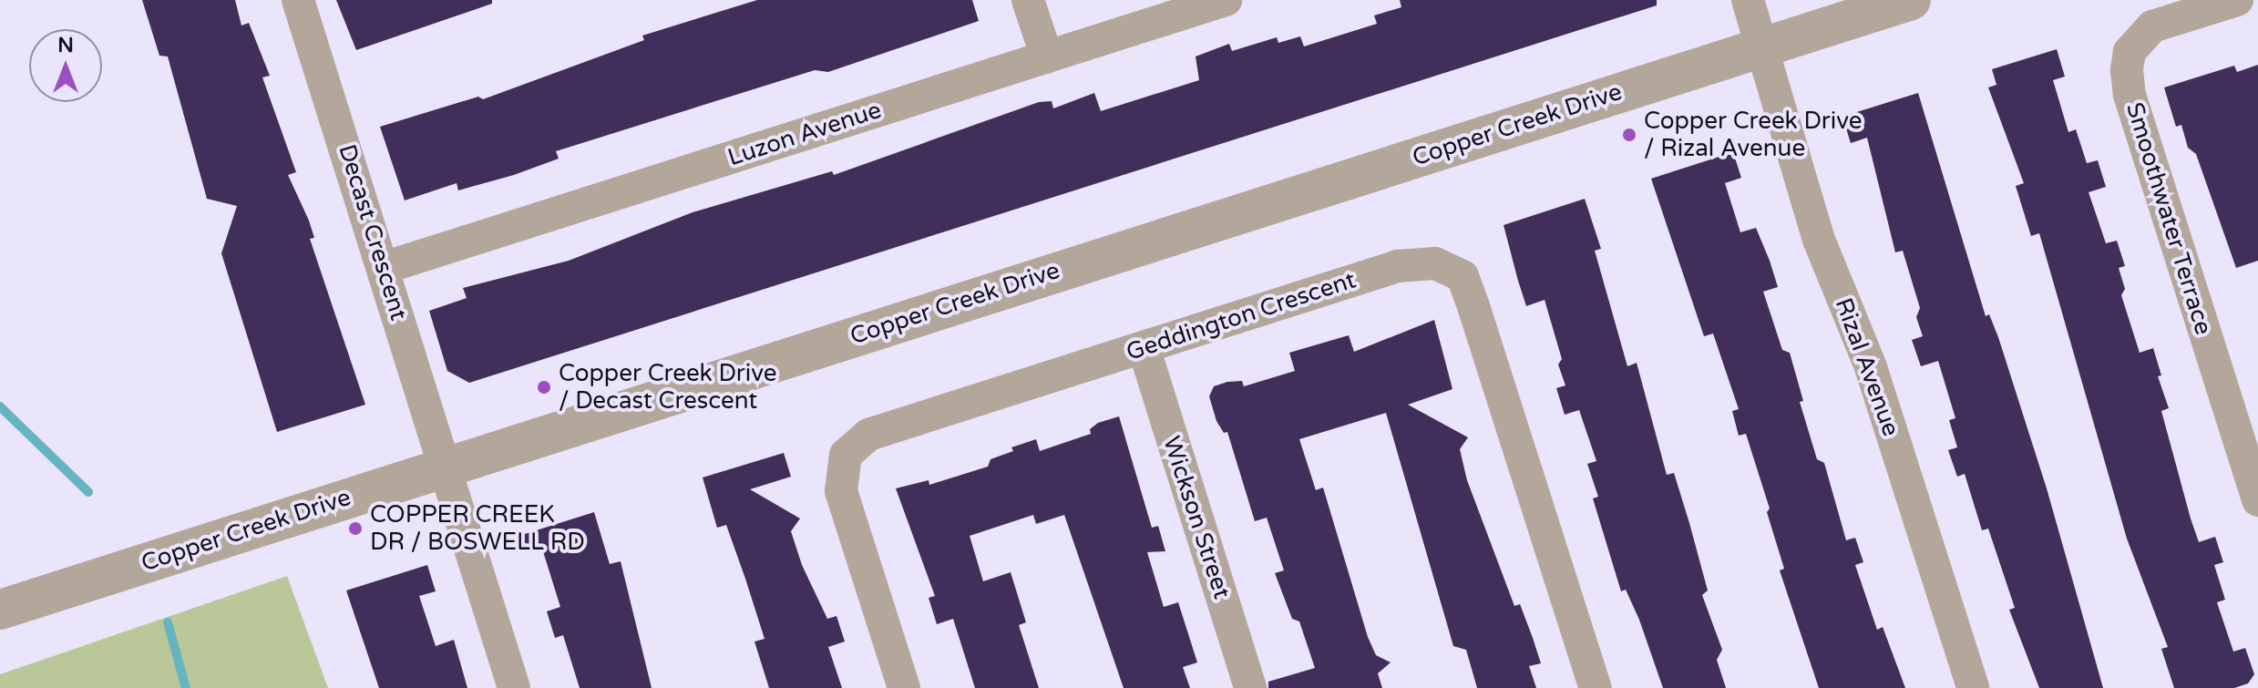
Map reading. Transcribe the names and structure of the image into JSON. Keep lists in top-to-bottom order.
{
  "streets": {
    "street": [
      "Copper Creek Drive",
      "Luzon Avenue",
      "Smoothwater Terrace",
      "Decast Crescent",
      "Geddington Crescent",
      "Rizal Avenue",
      "Wickson Street"
    ]
  },
  "crossings": [
    ["Copper Creek Drive", "Decast Crescent"],
    ["Copper Creek Drive", "Rizal Avenue"],
    ["Luzon Avenue", "Decast Crescent"],
    ["Geddington Crescent", "Wickson Street"]
  ],
  "places": ["Copper Creek Drive / Rizal Avenue", "Copper Creek Drive / Decast Crescent", "COPPER CREEK DR / BOSWELL RD"],
  "north": "top"
}
